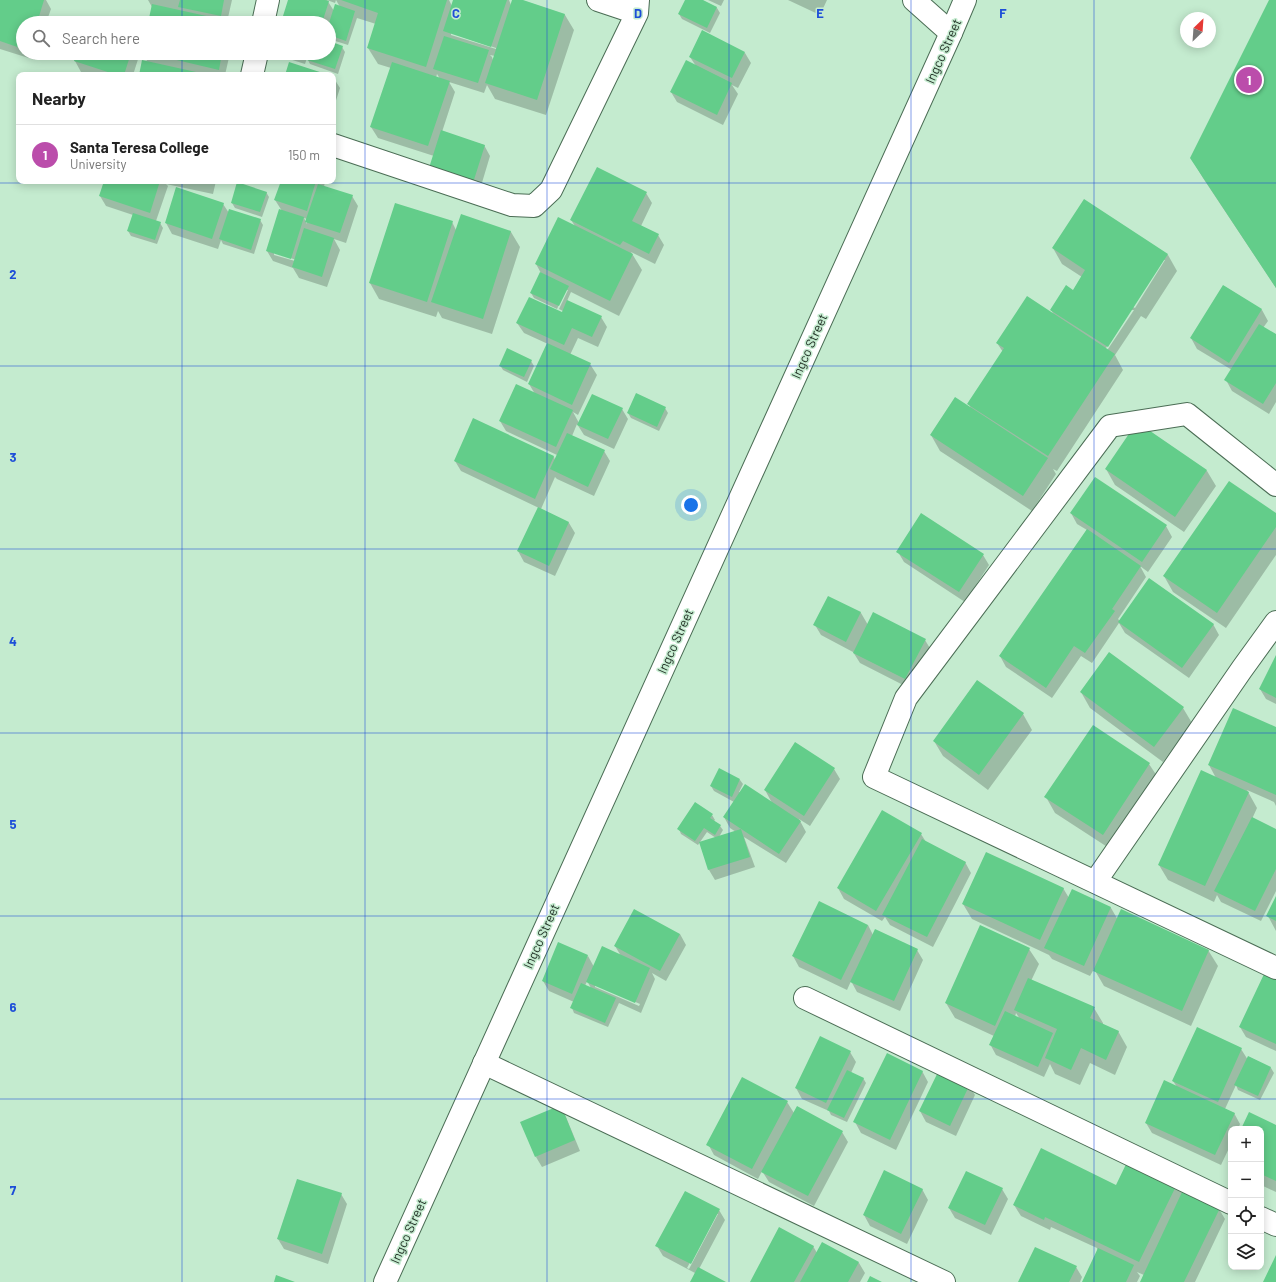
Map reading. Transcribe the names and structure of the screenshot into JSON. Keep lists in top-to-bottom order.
{
  "streets": {
    "street": ["Ingco Street"]
  },
  "north": "top right",
  "page": {
    "search": "Search here",
    "pins": "1",
    "heading": "Nearby",
    "list": [
      {
        "mark": "1",
        "name": "Santa Teresa College",
        "note": "University",
        "value": "150 m"
      }
    ],
    "map_buttons": ["+", "−"]
  },
  "grid": {
    "columns": [
      "C",
      "D",
      "E",
      "F"
    ],
    "rows": [
      "2",
      "3",
      "4",
      "5",
      "6",
      "7"
    ]
  }
}
